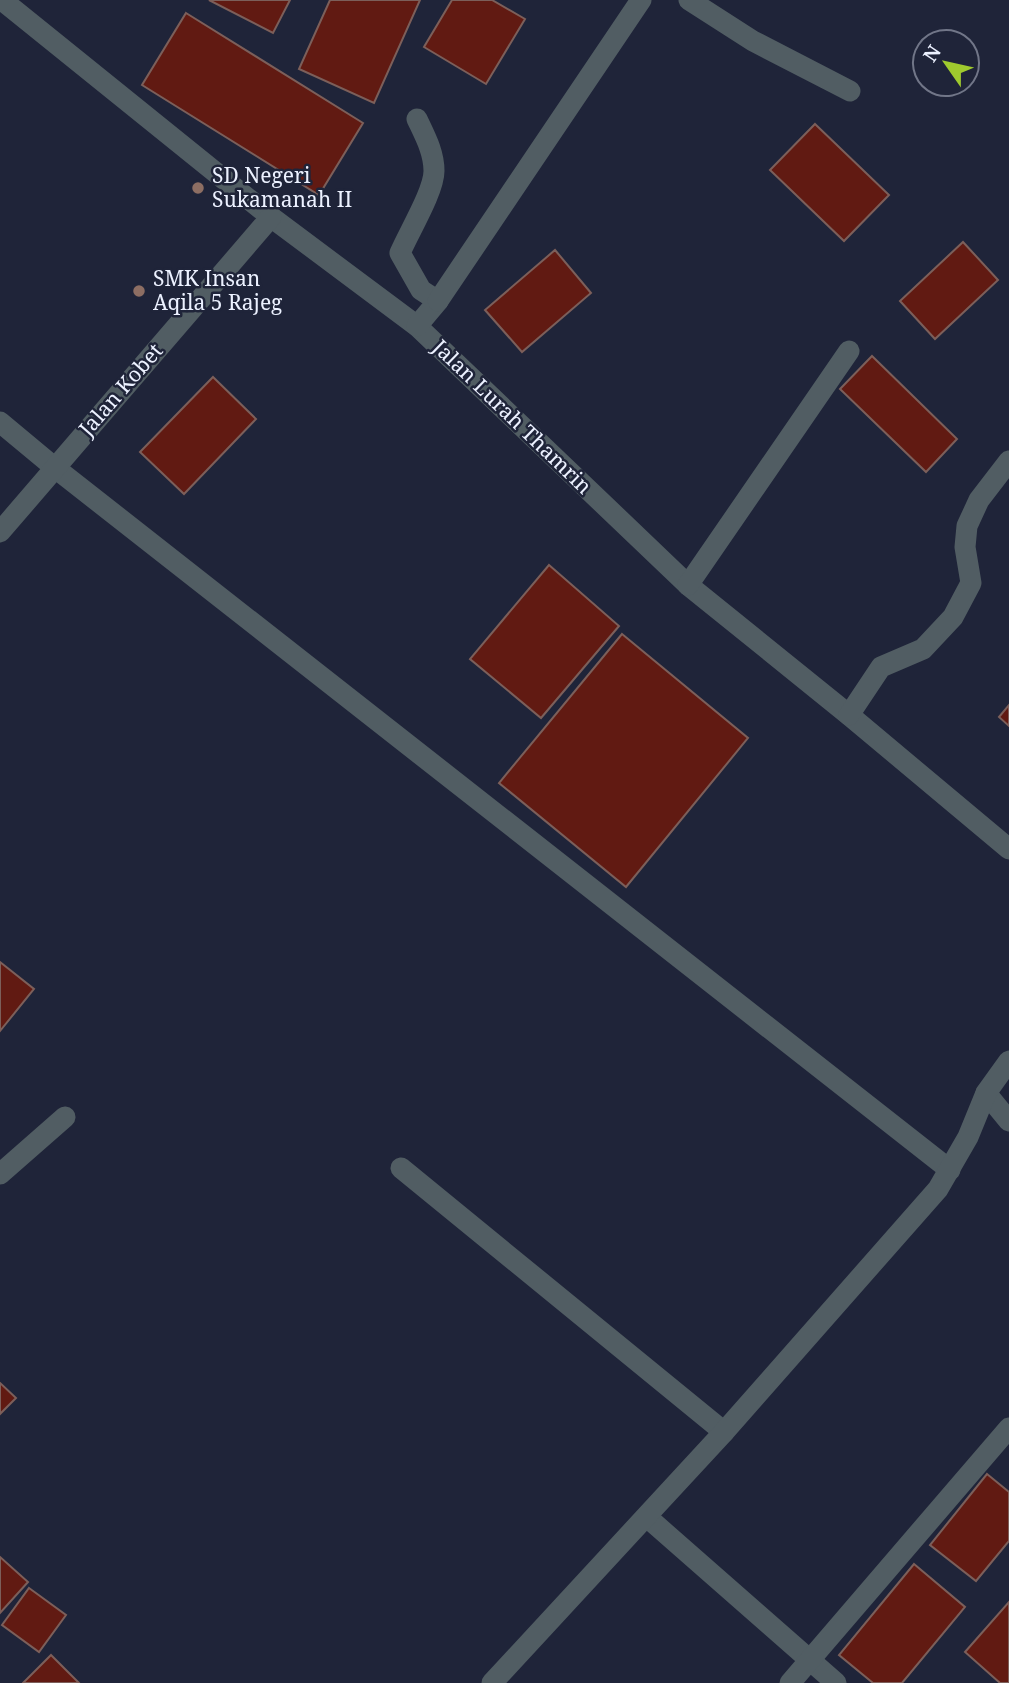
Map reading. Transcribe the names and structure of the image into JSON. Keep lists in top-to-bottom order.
{
  "streets": {
    "street": ["Jalan Kobet", "Jalan Lurah Thamrin"]
  },
  "crossings": [
    ["Jalan Kobet", "Jalan Lurah Thamrin"]
  ],
  "places": ["SD Negeri Sukamanah II", "SMK Insan Aqila 5 Rajeg"],
  "north": "top left"
}
